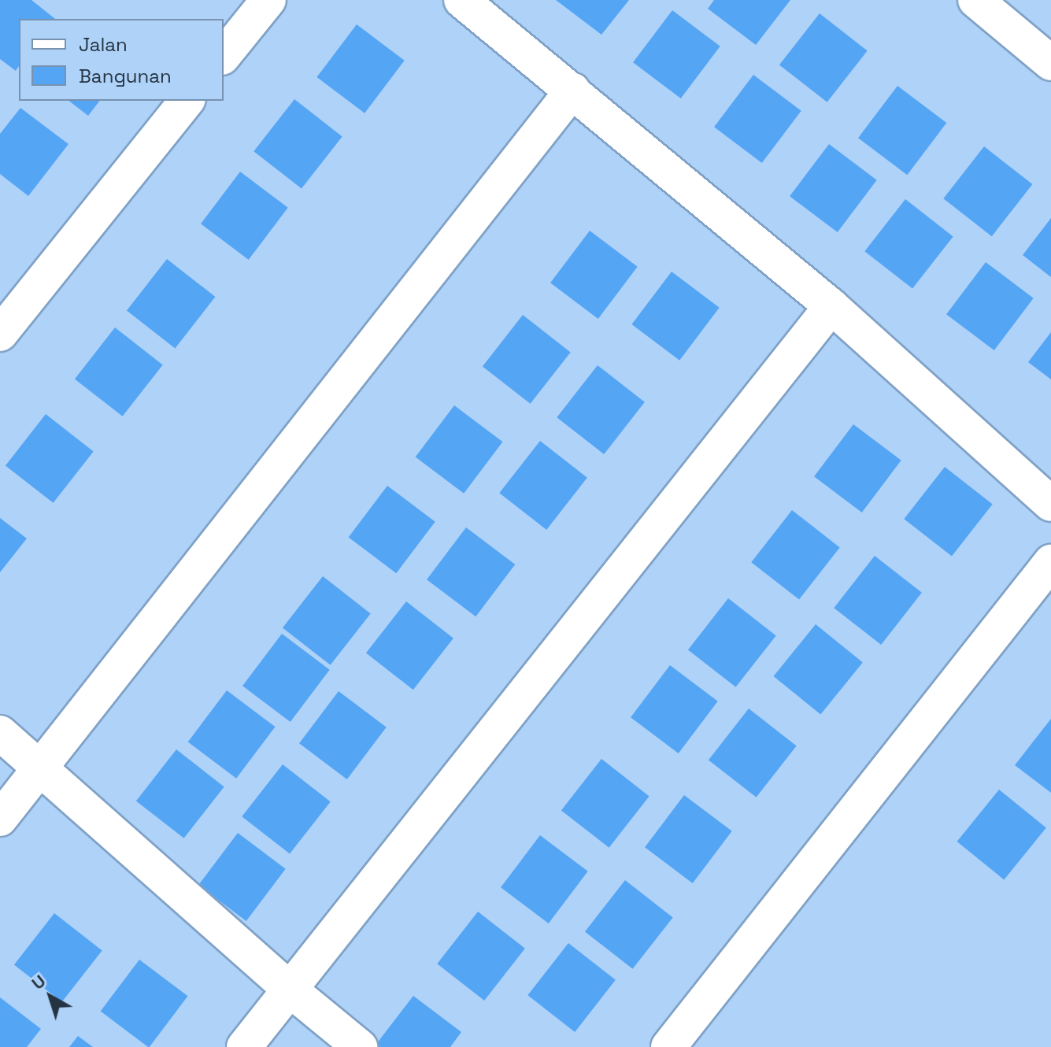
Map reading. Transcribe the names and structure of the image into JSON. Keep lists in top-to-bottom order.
{
  "legend": ["Jalan", "Bangunan"],
  "north": "top left"
}
